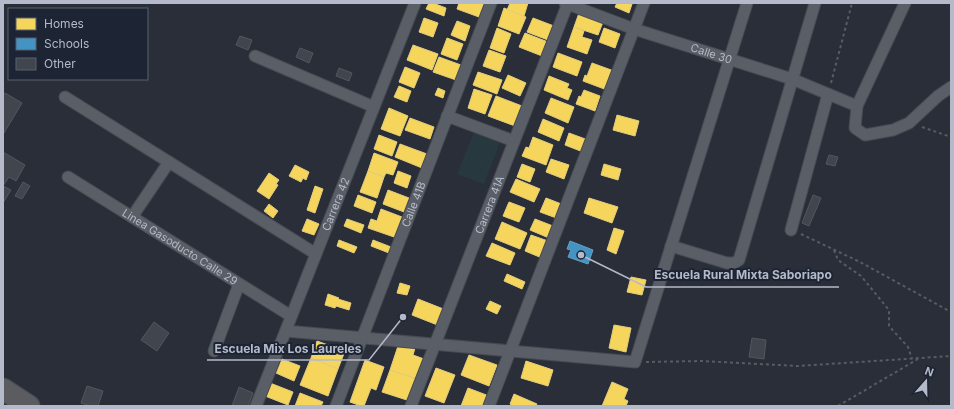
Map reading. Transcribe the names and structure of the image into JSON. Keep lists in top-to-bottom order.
{
  "streets": {
    "street": [
      "Calle 30",
      "Carrera 42",
      "Calle 41B",
      "Carrera 41A",
      "Linea Gasoducto Calle 29"
    ]
  },
  "crossings": [
    ["Calle 30", "Carrera 41A"],
    ["Carrera 42", "Linea Gasoducto Calle 29"]
  ],
  "places": ["Escuela Rural Mixta Saboriapo", "Escuela Mix Los Laureles"],
  "legend": ["Homes", "Schools", "Other"],
  "north": "top"
}
